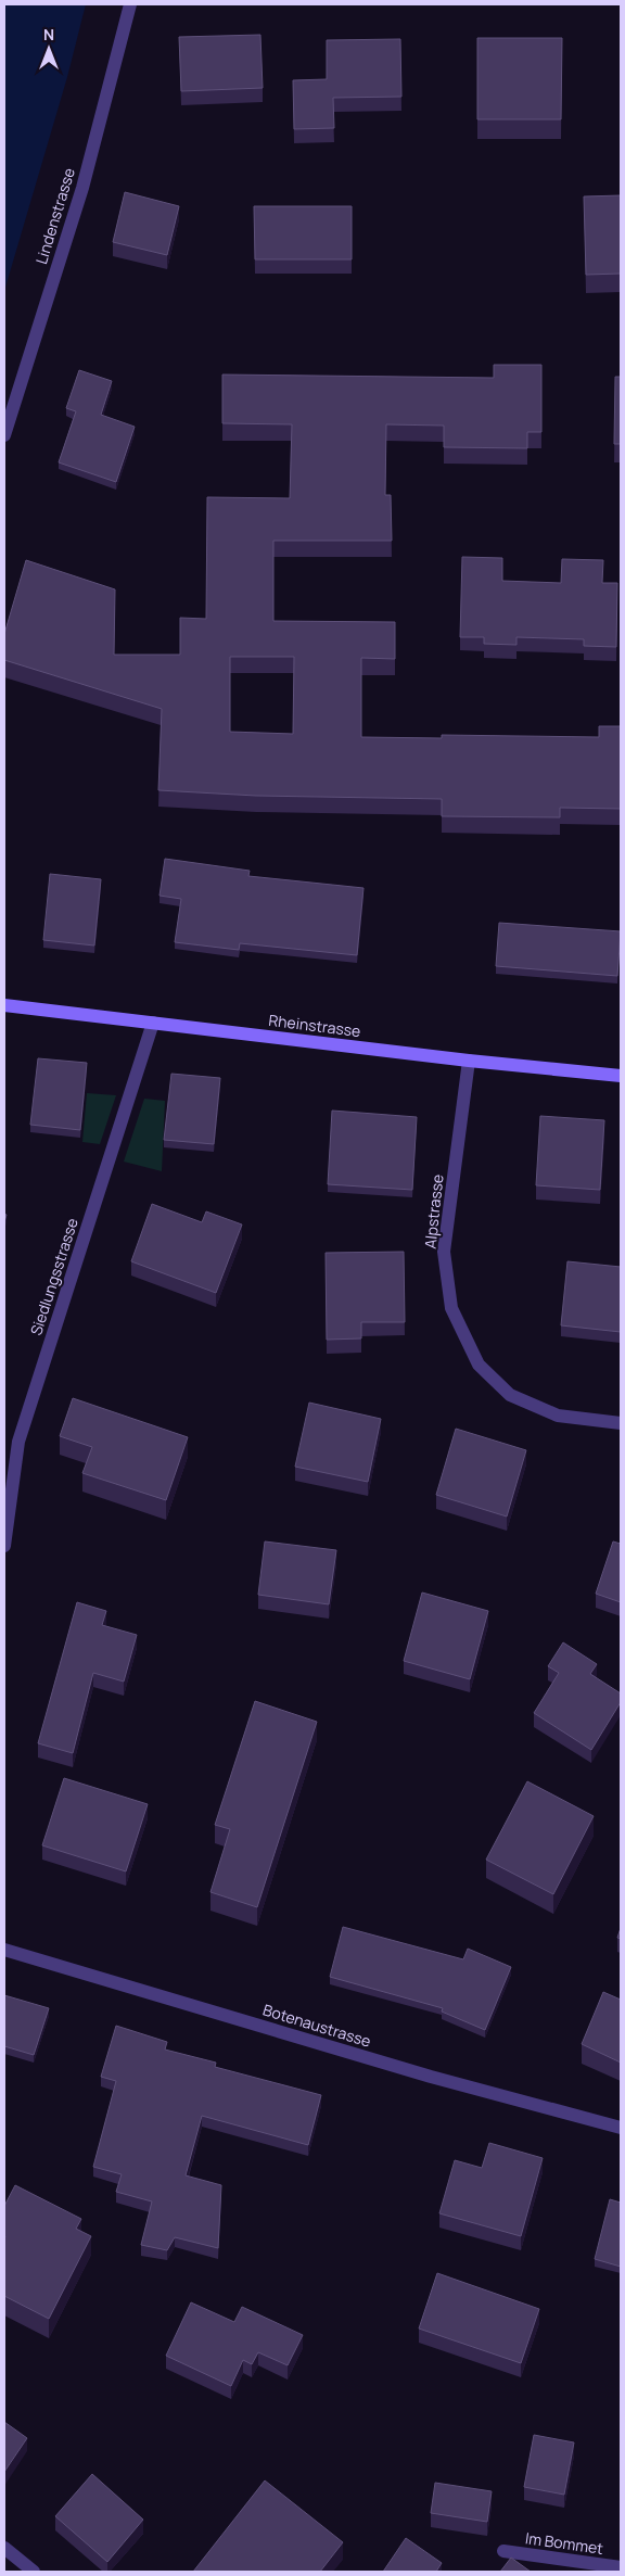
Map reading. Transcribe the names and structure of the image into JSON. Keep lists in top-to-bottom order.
{
  "streets": {
    "street": [
      "Lindenstrasse",
      "Rheinstrasse",
      "Alpstrasse",
      "Siedlungsstrasse",
      "Botenaustrasse",
      "Im Bommet"
    ]
  },
  "crossings": [
    ["Rheinstrasse", "Alpstrasse"],
    ["Rheinstrasse", "Siedlungsstrasse"]
  ],
  "north": "top"
}
